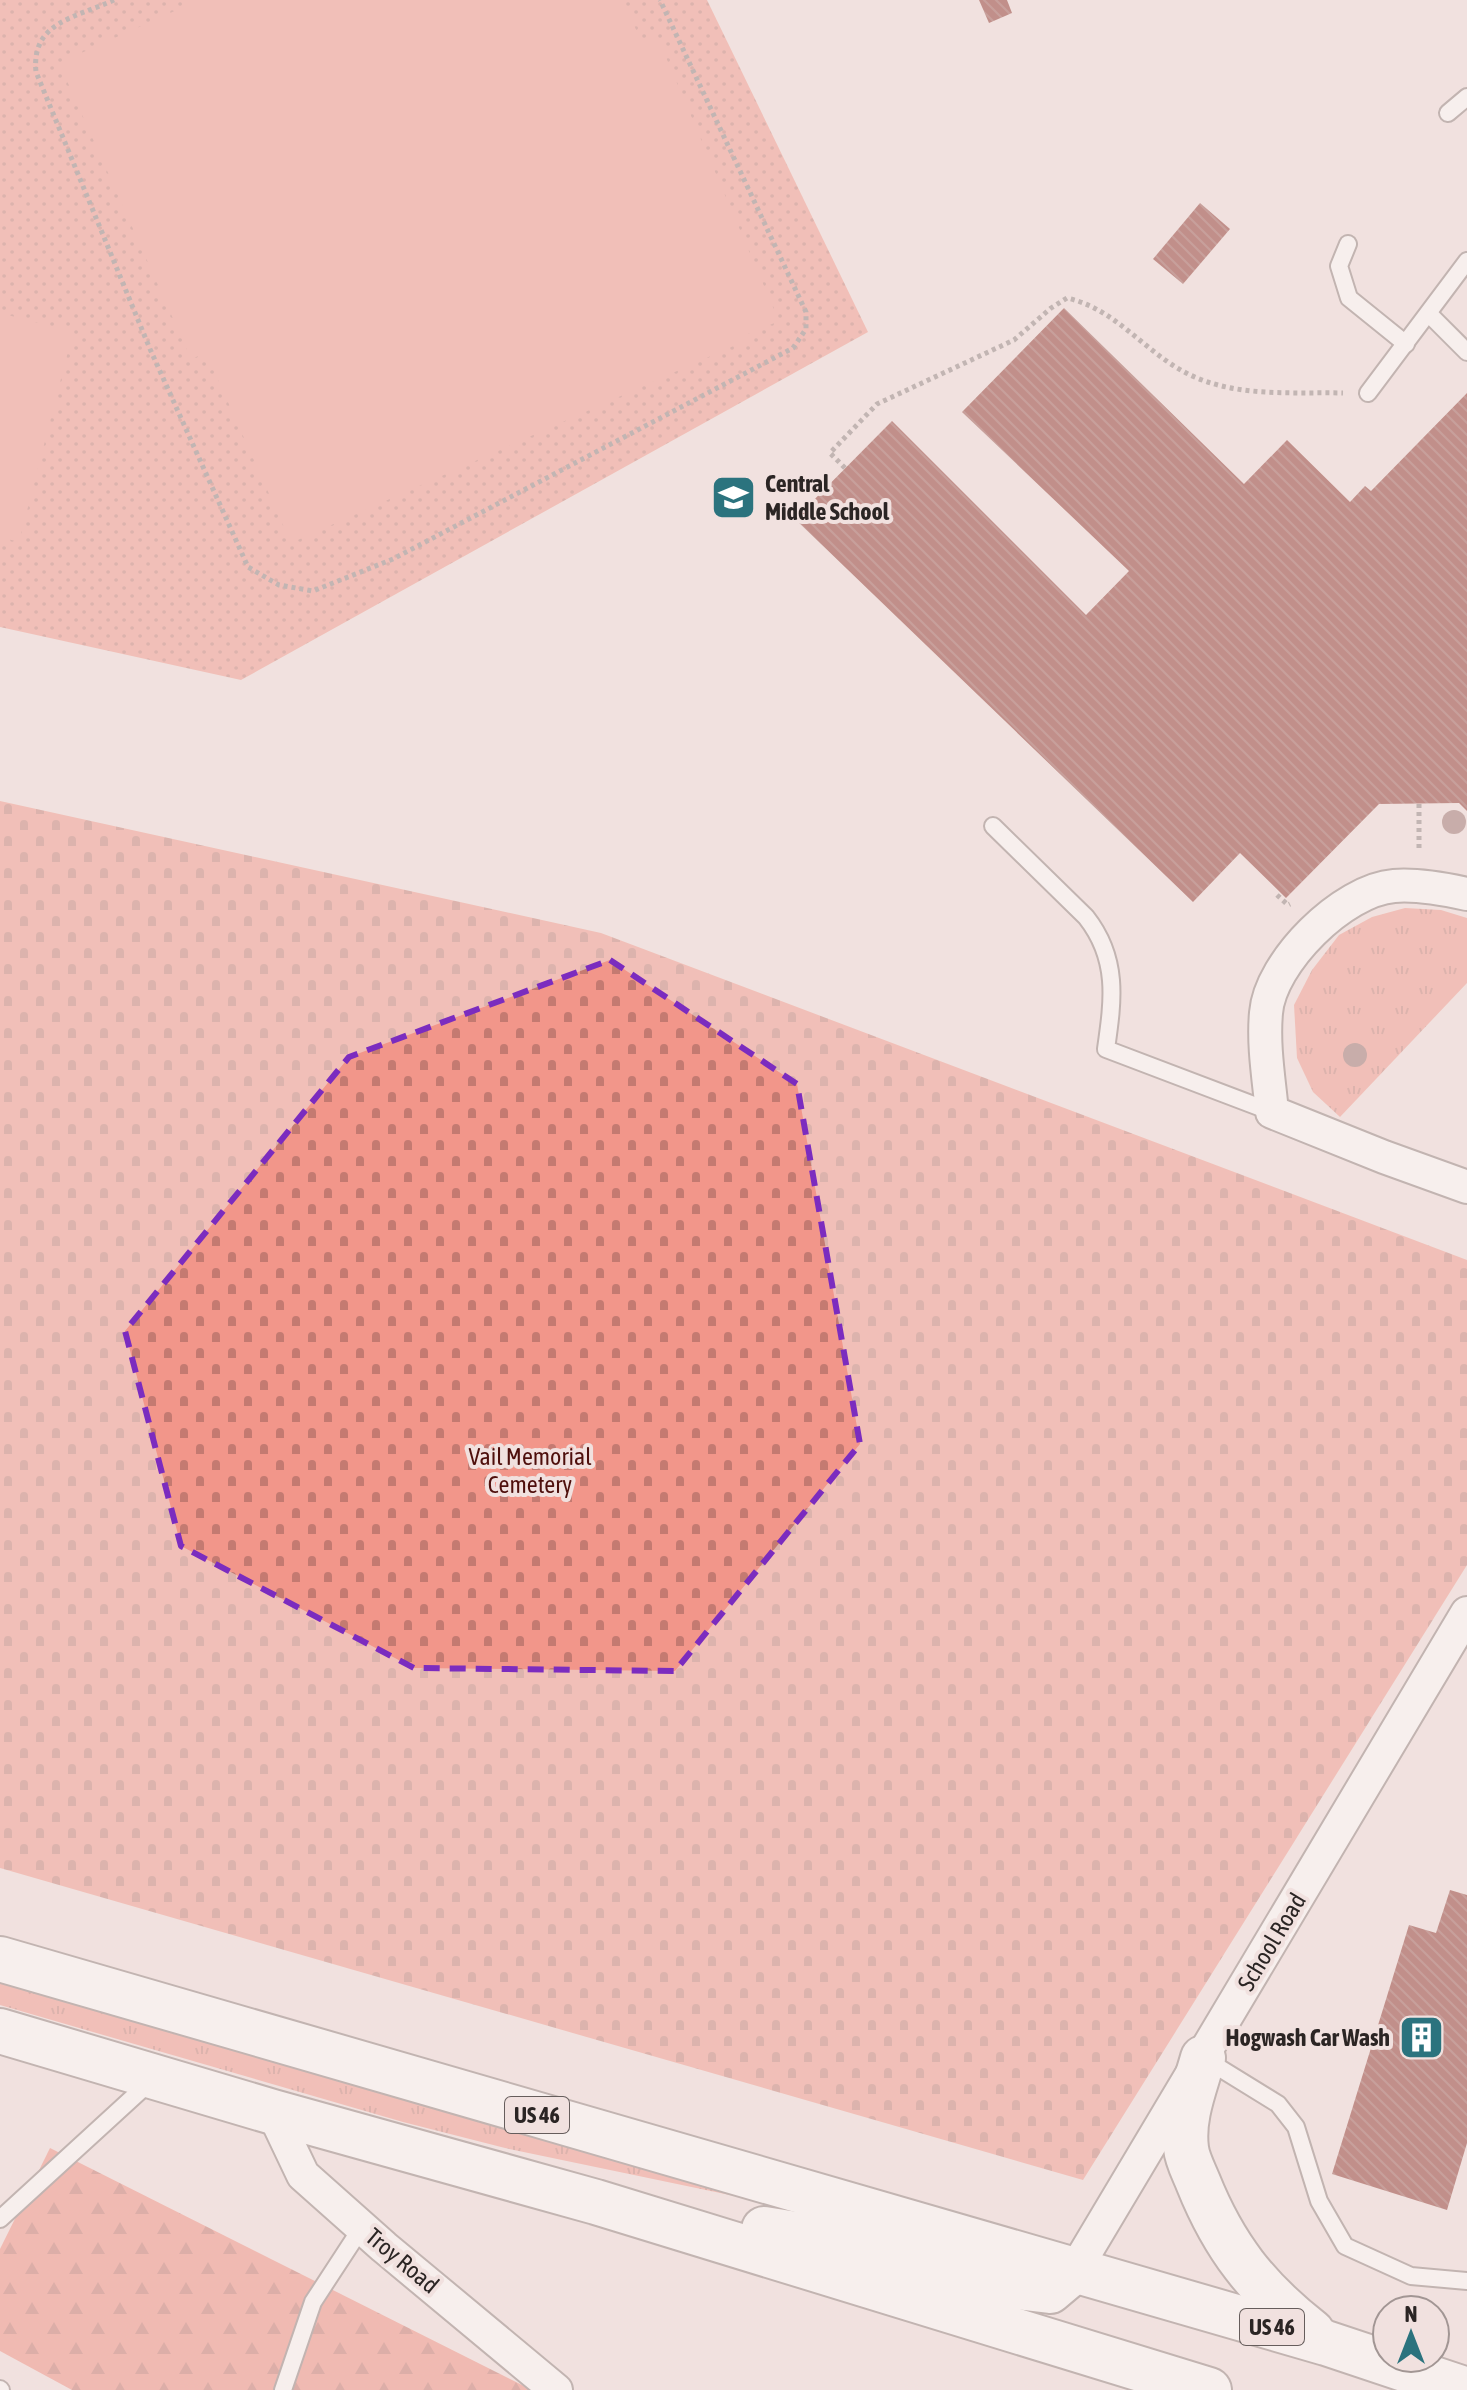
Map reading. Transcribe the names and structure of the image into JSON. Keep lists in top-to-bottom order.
{
  "streets": {
    "highway": ["US 46"],
    "street": ["School Road", "Troy Road"]
  },
  "crossings": [
    ["School Road", "US 46"]
  ],
  "parks": ["Vail Memorial Cemetery"],
  "places": {
    "school or university": ["Central Middle School"],
    "building": ["Hogwash Car Wash"]
  },
  "north": "top"
}
